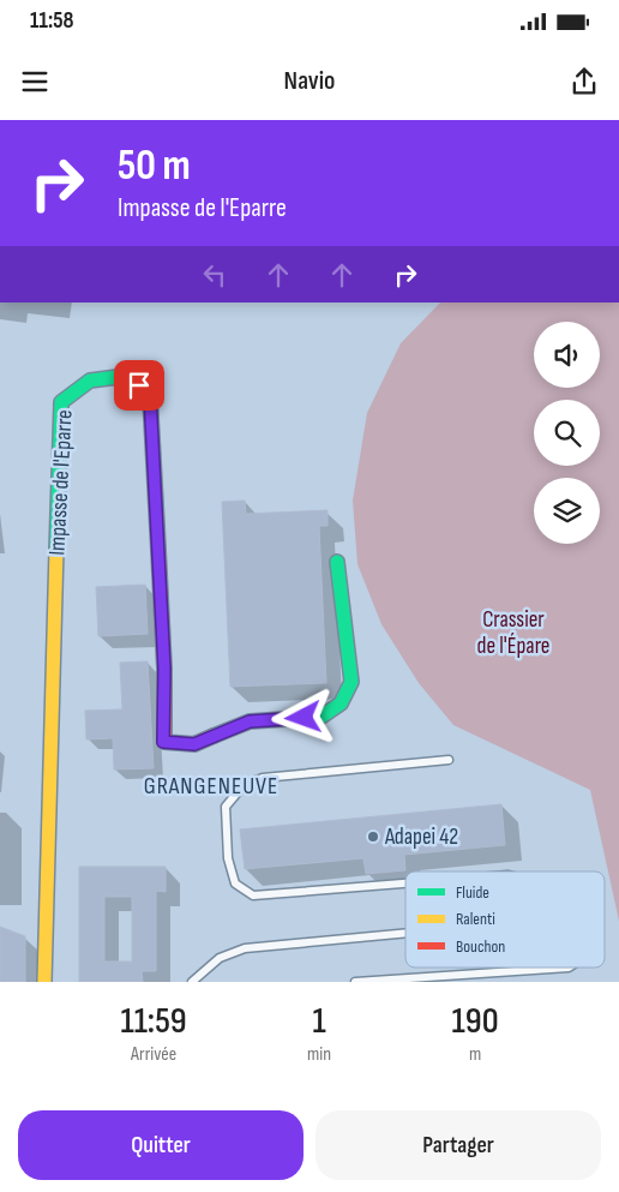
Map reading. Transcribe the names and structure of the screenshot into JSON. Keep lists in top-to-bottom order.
{
  "streets": {
    "street": ["Impasse de l'Eparre"]
  },
  "districts": ["GRANGENEUVE"],
  "parks": ["Crassier de l'Épare"],
  "places": ["Adapei 42"],
  "legend": ["Fluide", "Ralenti", "Bouchon"],
  "page": {
    "status": "11:58",
    "header": "Navio",
    "turn": ["50 m", "Impasse de l'Eparre"],
    "eta": [
      "11:59",
      "Arrivée",
      "1",
      "min",
      "190",
      "m"
    ],
    "buttons": ["Quitter", "Partager"]
  }
}
